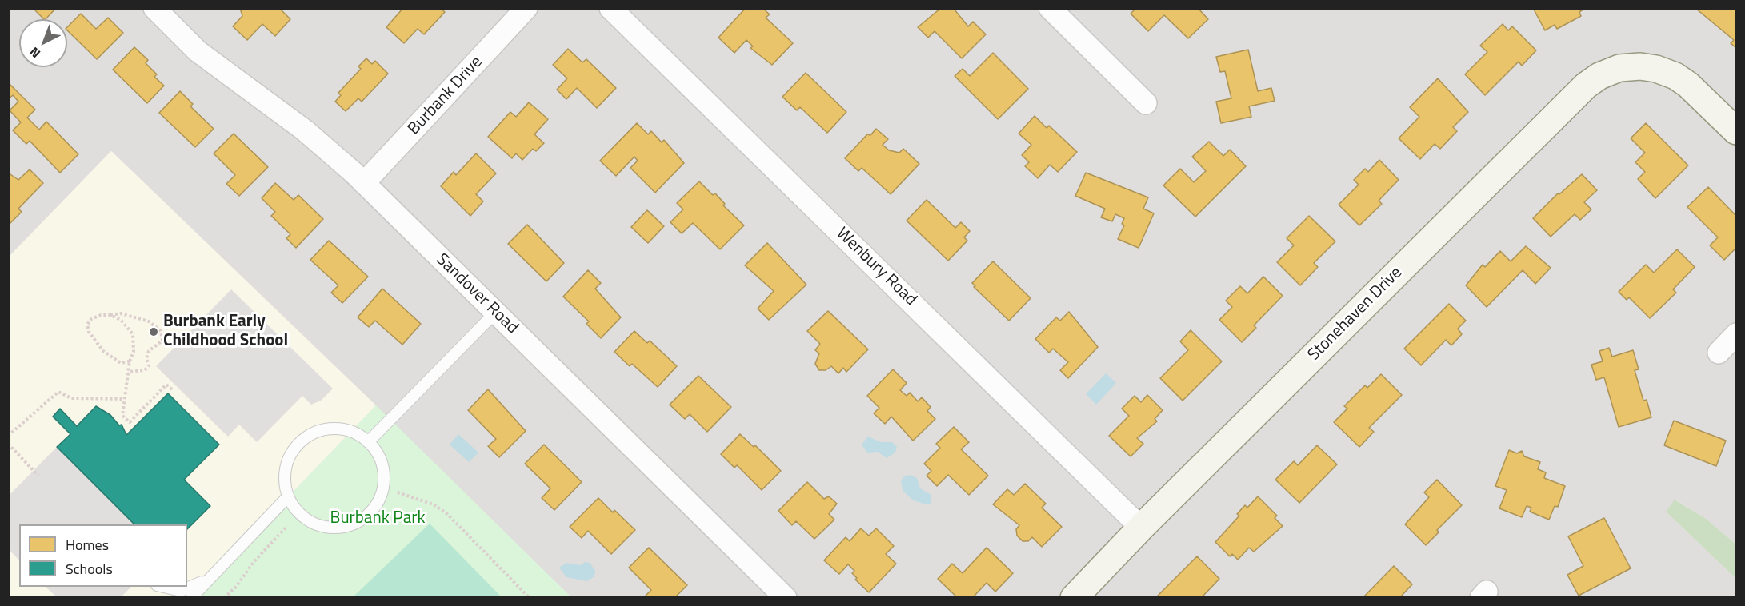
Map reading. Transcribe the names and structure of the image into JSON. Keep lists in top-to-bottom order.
{
  "streets": {
    "street": [
      "Burbank Drive",
      "Wenbury Road",
      "Sandover Road",
      "Stonehaven Drive"
    ]
  },
  "crossings": [
    ["Burbank Drive", "Sandover Road"],
    ["Wenbury Road", "Stonehaven Drive"]
  ],
  "parks": ["Burbank Park"],
  "places": ["Burbank Early Childhood School"],
  "legend": ["Homes", "Schools"],
  "north": "bottom left"
}
